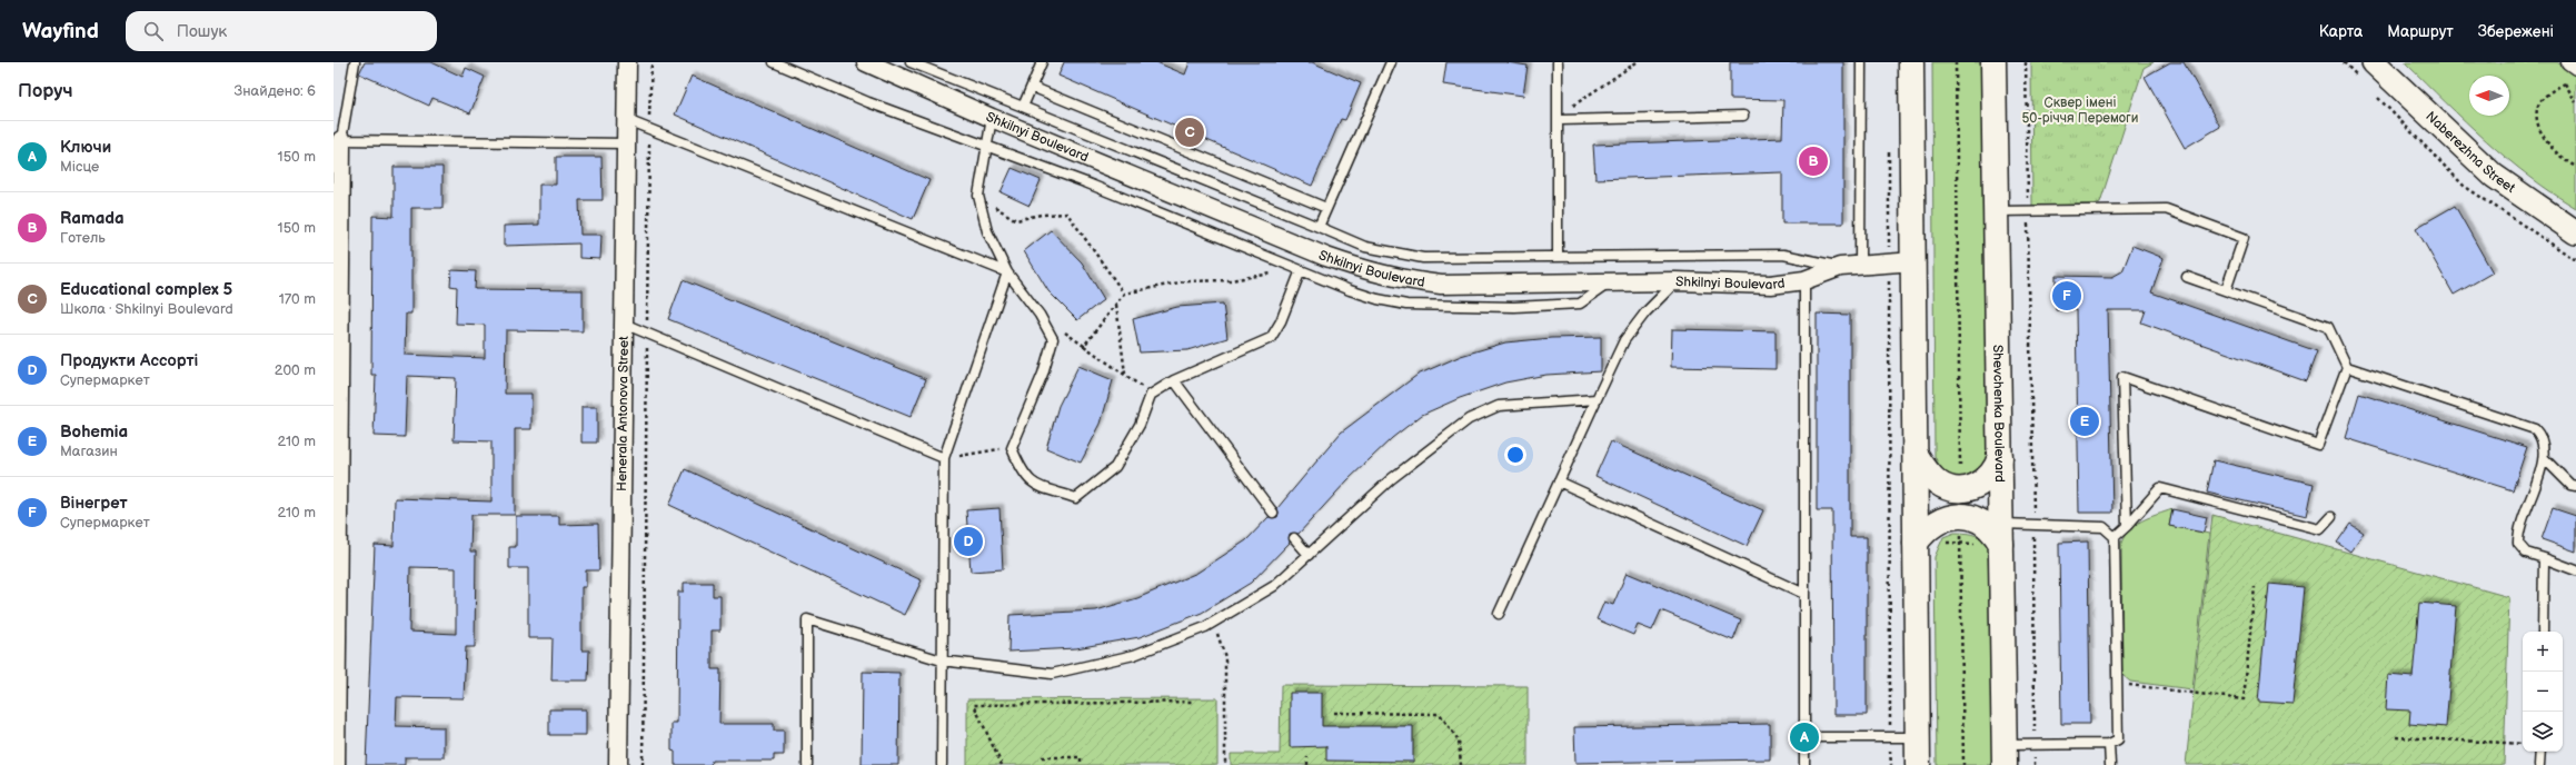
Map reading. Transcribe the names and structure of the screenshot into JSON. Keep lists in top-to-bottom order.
{
  "streets": {
    "main road": ["Shevchenka Boulevard"],
    "street": ["Shkilnyi Boulevard", "Naberezhna Street", "Henerala Antonova Street"]
  },
  "parks": ["Сквер імені 50-річчя Перемоги"],
  "north": "left",
  "page": {
    "header": "Wayfind",
    "search": "Пошук",
    "nav": ["Карта", "Маршрут", "Збережені"],
    "heading": ["Поруч", "Знайдено: 6"],
    "pins": [
      "C",
      "B",
      "F",
      "E",
      "D",
      "A"
    ],
    "list": [
      {
        "mark": "A",
        "name": "Ключи",
        "note": "Місце",
        "value": "150 m"
      },
      {
        "mark": "B",
        "name": "Ramada",
        "note": "Готель",
        "value": "150 m"
      },
      {
        "mark": "C",
        "name": "Educational complex 5",
        "note": "Школа · Shkilnyi Boulevard",
        "value": "170 m"
      },
      {
        "mark": "D",
        "name": "Продукти Ассорті",
        "note": "Супермаркет",
        "value": "200 m"
      },
      {
        "mark": "E",
        "name": "Bohemia",
        "note": "Магазин",
        "value": "210 m"
      },
      {
        "mark": "F",
        "name": "Вінегрет",
        "note": "Супермаркет",
        "value": "210 m"
      }
    ],
    "map_buttons": ["+", "−"]
  }
}
